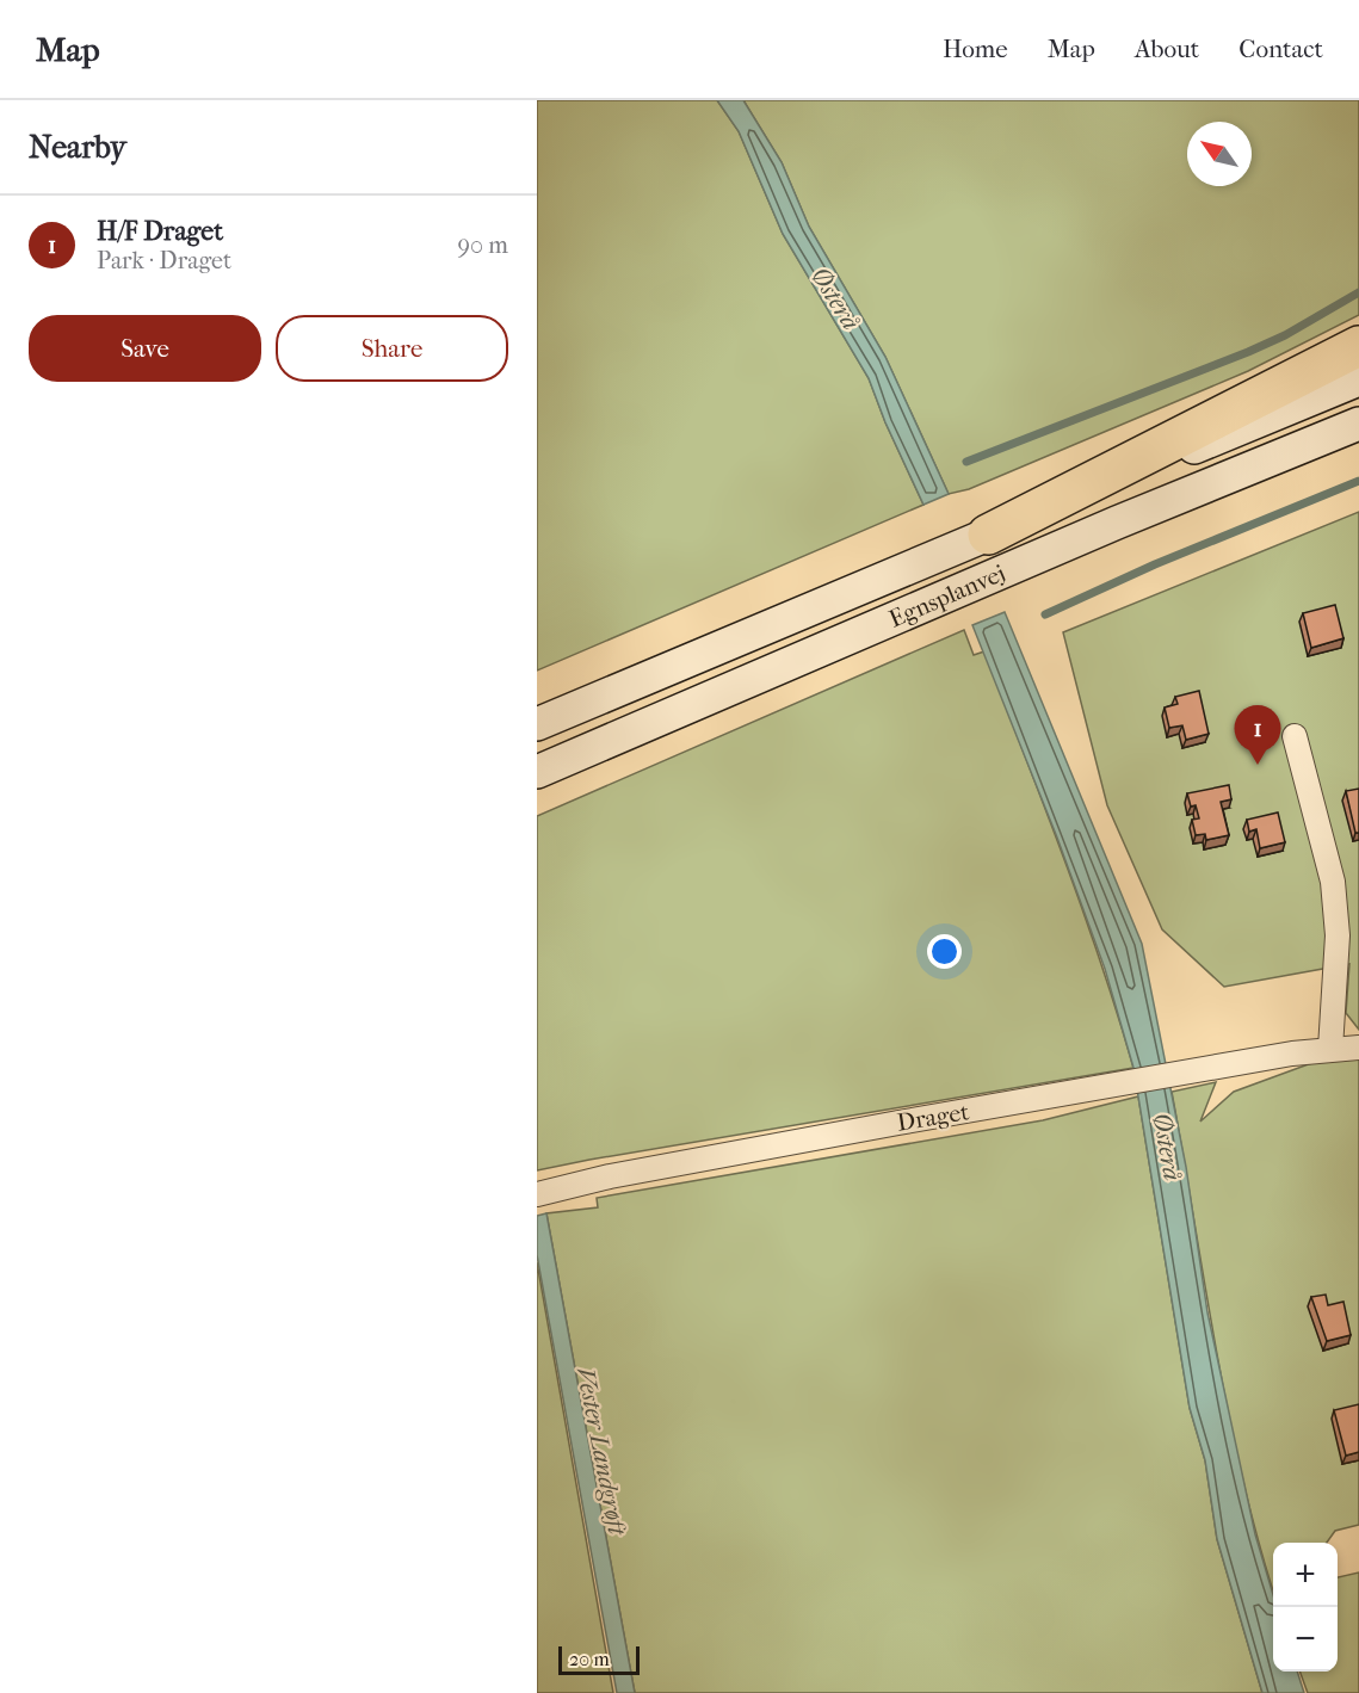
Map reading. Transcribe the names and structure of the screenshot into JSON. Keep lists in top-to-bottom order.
{
  "streets": {
    "main road": ["Egnsplanvej"],
    "street": ["Draget"]
  },
  "water": ["Østerå", "Vester Landgrøft"],
  "scale_bar": "20 m",
  "north": "top left",
  "page": {
    "header": "Map",
    "nav": [
      "Home",
      "Map",
      "About",
      "Contact"
    ],
    "heading": "Nearby",
    "list": [
      {
        "mark": "1",
        "name": "H/F Draget",
        "note": "Park · Draget",
        "value": "90 m"
      }
    ],
    "buttons": ["Save", "Share"],
    "pins": "1",
    "map_buttons": ["+", "−"],
    "scale": "20 m"
  }
}
